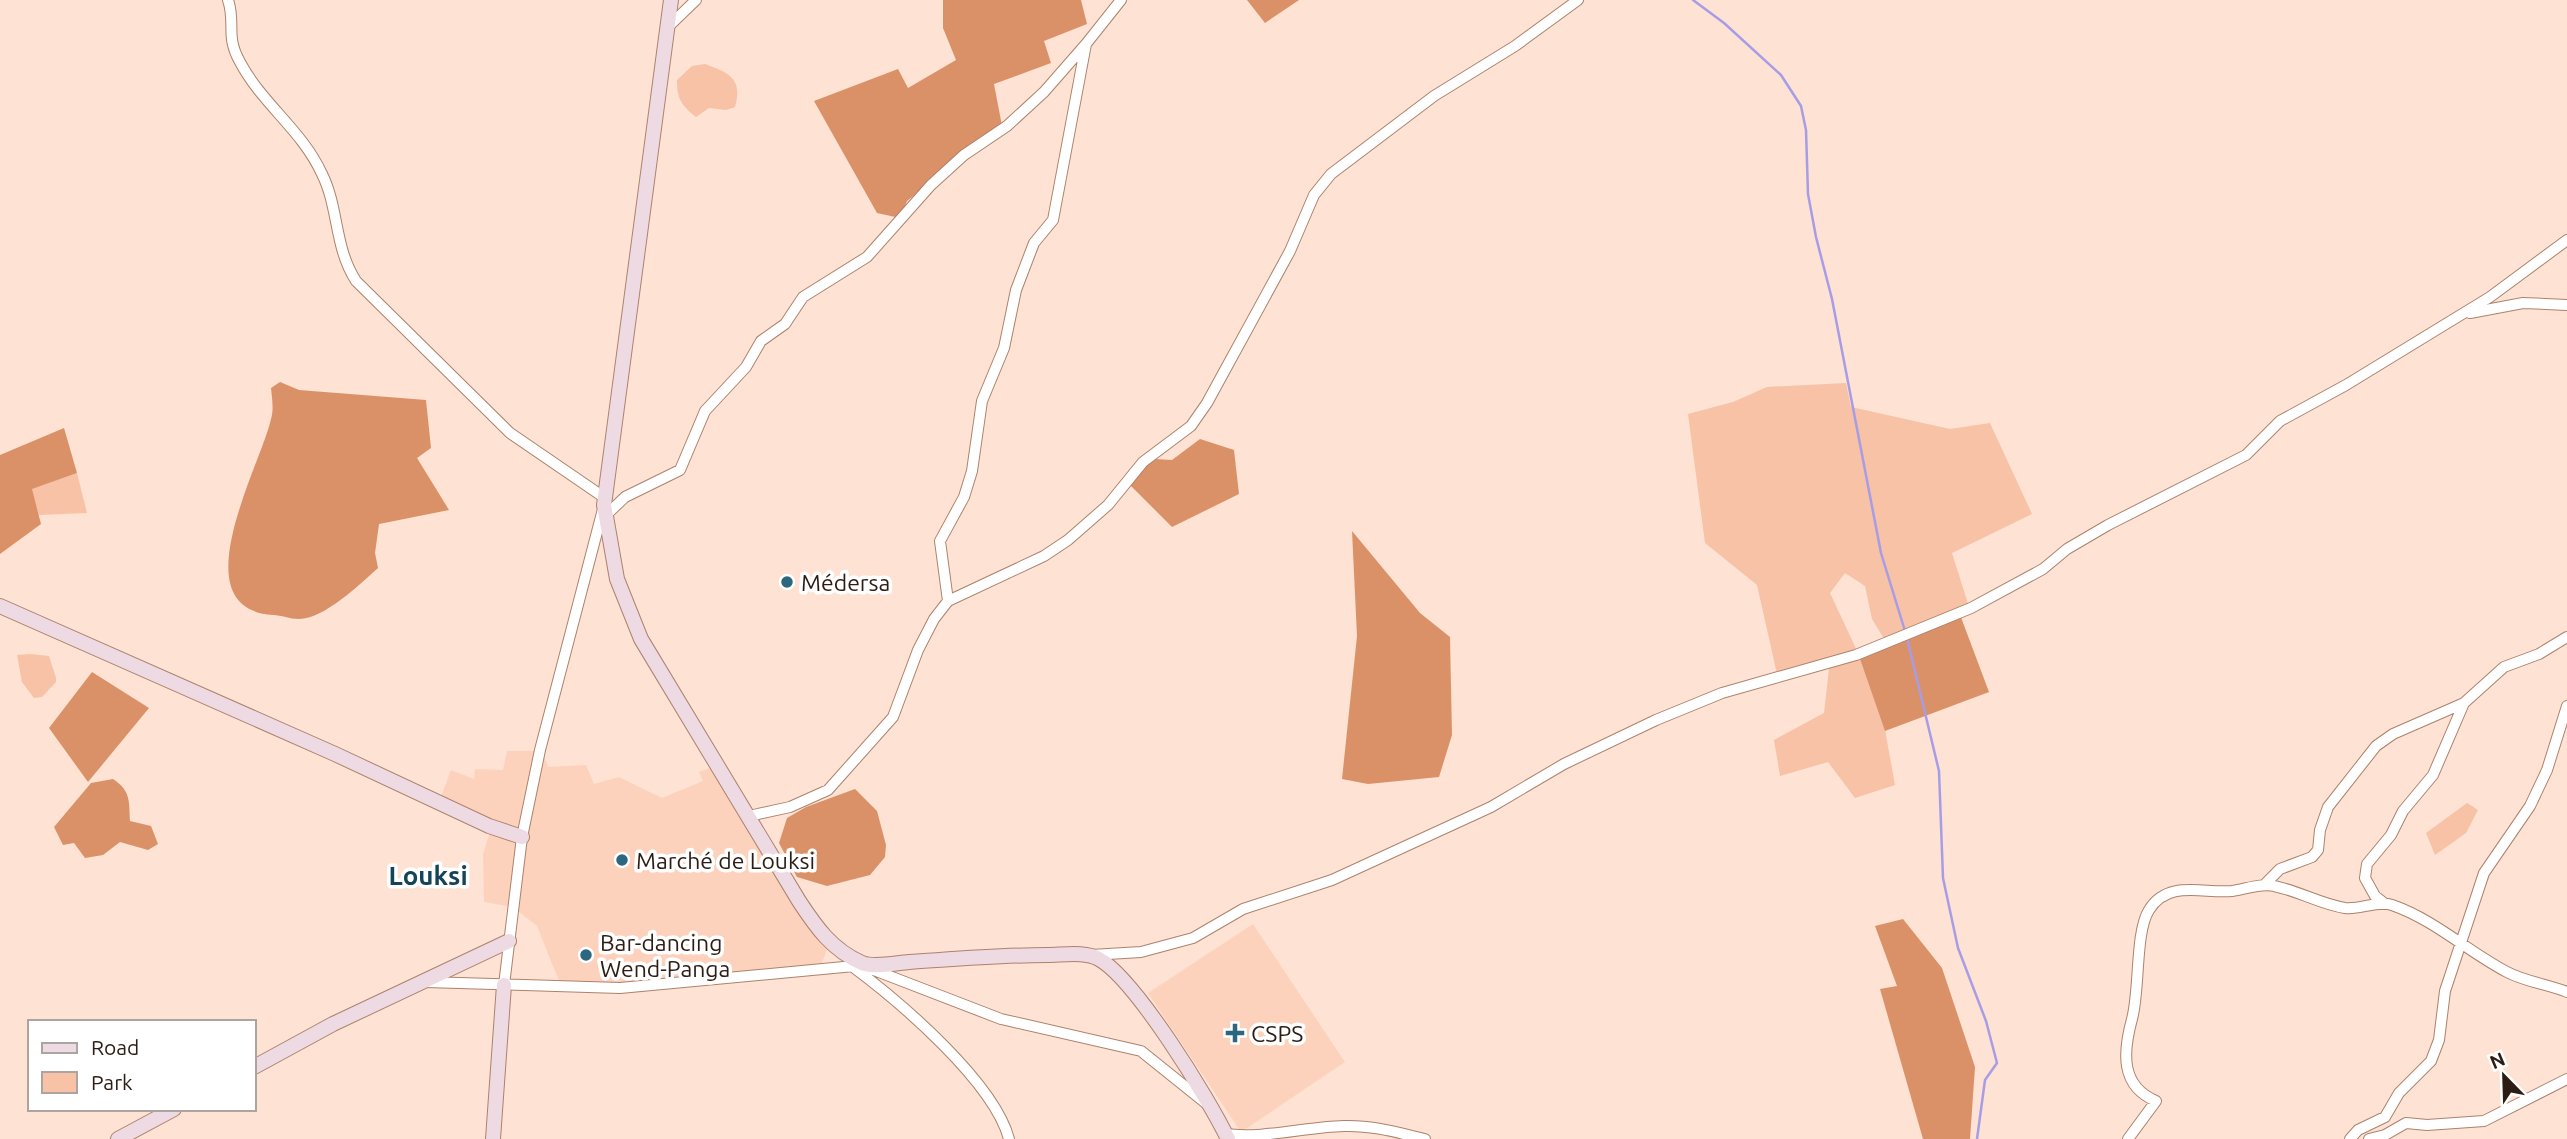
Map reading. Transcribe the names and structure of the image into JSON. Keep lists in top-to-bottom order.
{
  "districts": ["Louksi"],
  "places": {
    "other": ["Médersa", "Marché de Louksi", "Bar-dancing Wend-Panga"],
    "health": ["CSPS"]
  },
  "legend": ["Road", "Park"],
  "north": "top left"
}
